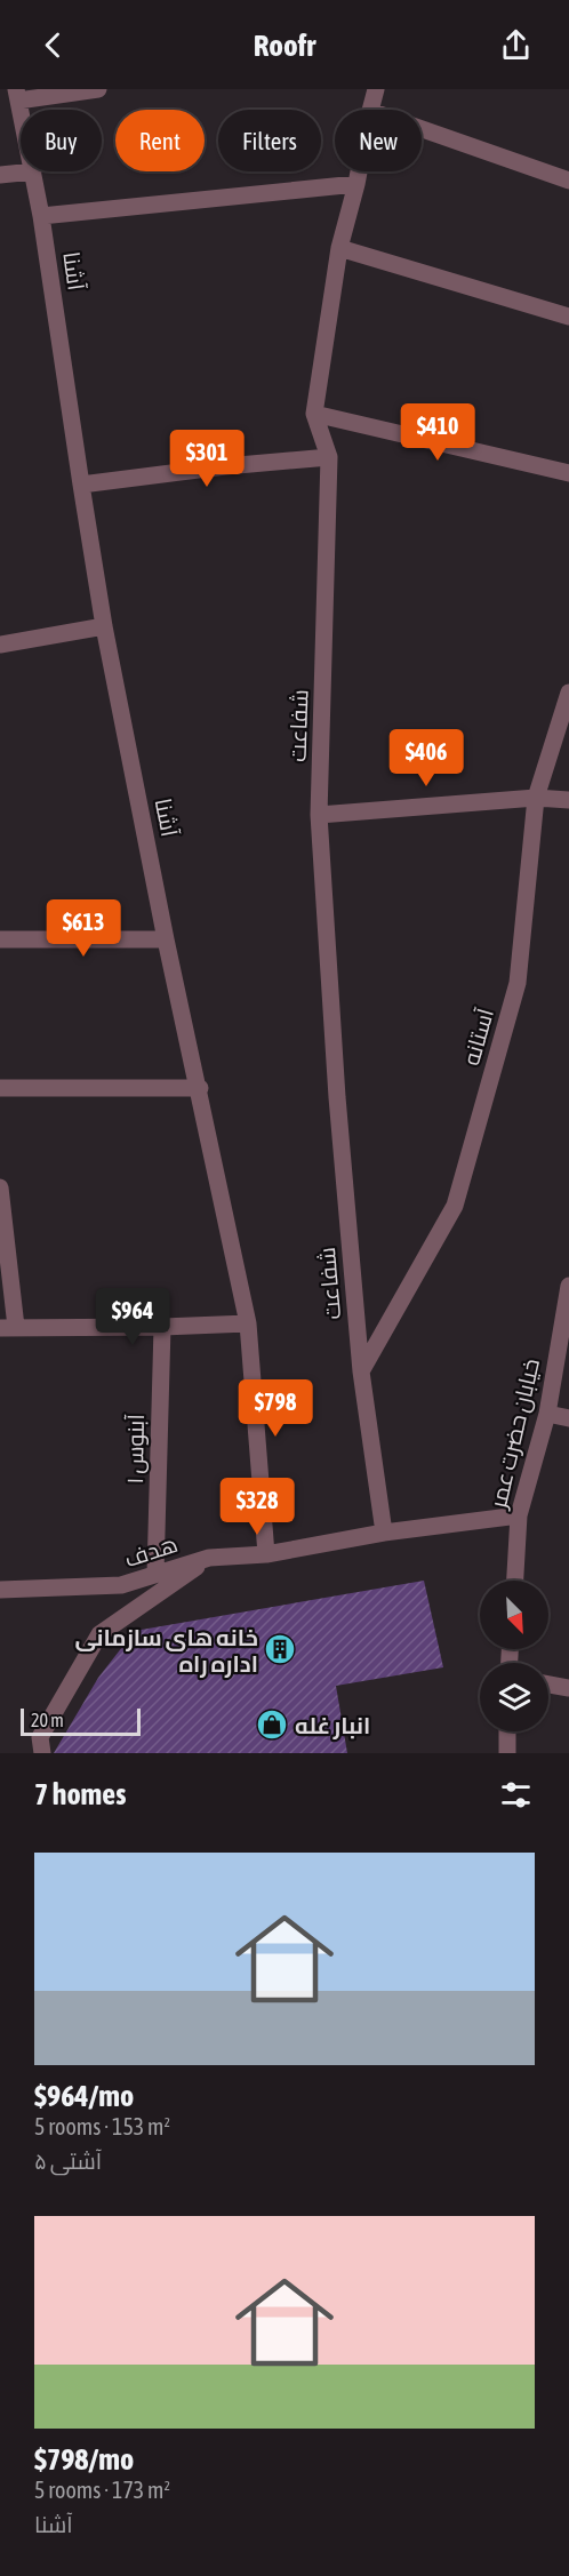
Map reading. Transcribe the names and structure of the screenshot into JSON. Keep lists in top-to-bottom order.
{
  "streets": {
    "street": [
      "آشنا",
      "شفاعت",
      "آستانه",
      "خیابان حضرت عمر",
      "آبنوس ۱",
      "هدف"
    ]
  },
  "crossings": [
    ["آشنا", "هدف"],
    ["شفاعت", "آستانه"],
    ["شفاعت", "هدف"],
    ["خیابان حضرت عمر", "هدف"],
    ["آبنوس ۱", "هدف"]
  ],
  "places": {
    "building": ["خانه های سازمانی اداره راه"],
    "shop": ["انبار غله"]
  },
  "scale_bar": "20 m",
  "north": "bottom right",
  "page": {
    "header": "Roofr",
    "chip": [
      "Buy",
      "Rent",
      "Filters",
      "New"
    ],
    "price": [
      "$410",
      "$301",
      "$406",
      "$613",
      "$964",
      "$798",
      "$328"
    ],
    "scale": "20 m",
    "heading": "7 homes",
    "list": [
      {
        "name": "$964/mo",
        "note": "5 rooms · 153 m² · آشتی ۵"
      },
      {
        "name": "$798/mo",
        "note": "5 rooms · 173 m² · آشنا"
      }
    ]
  }
}
